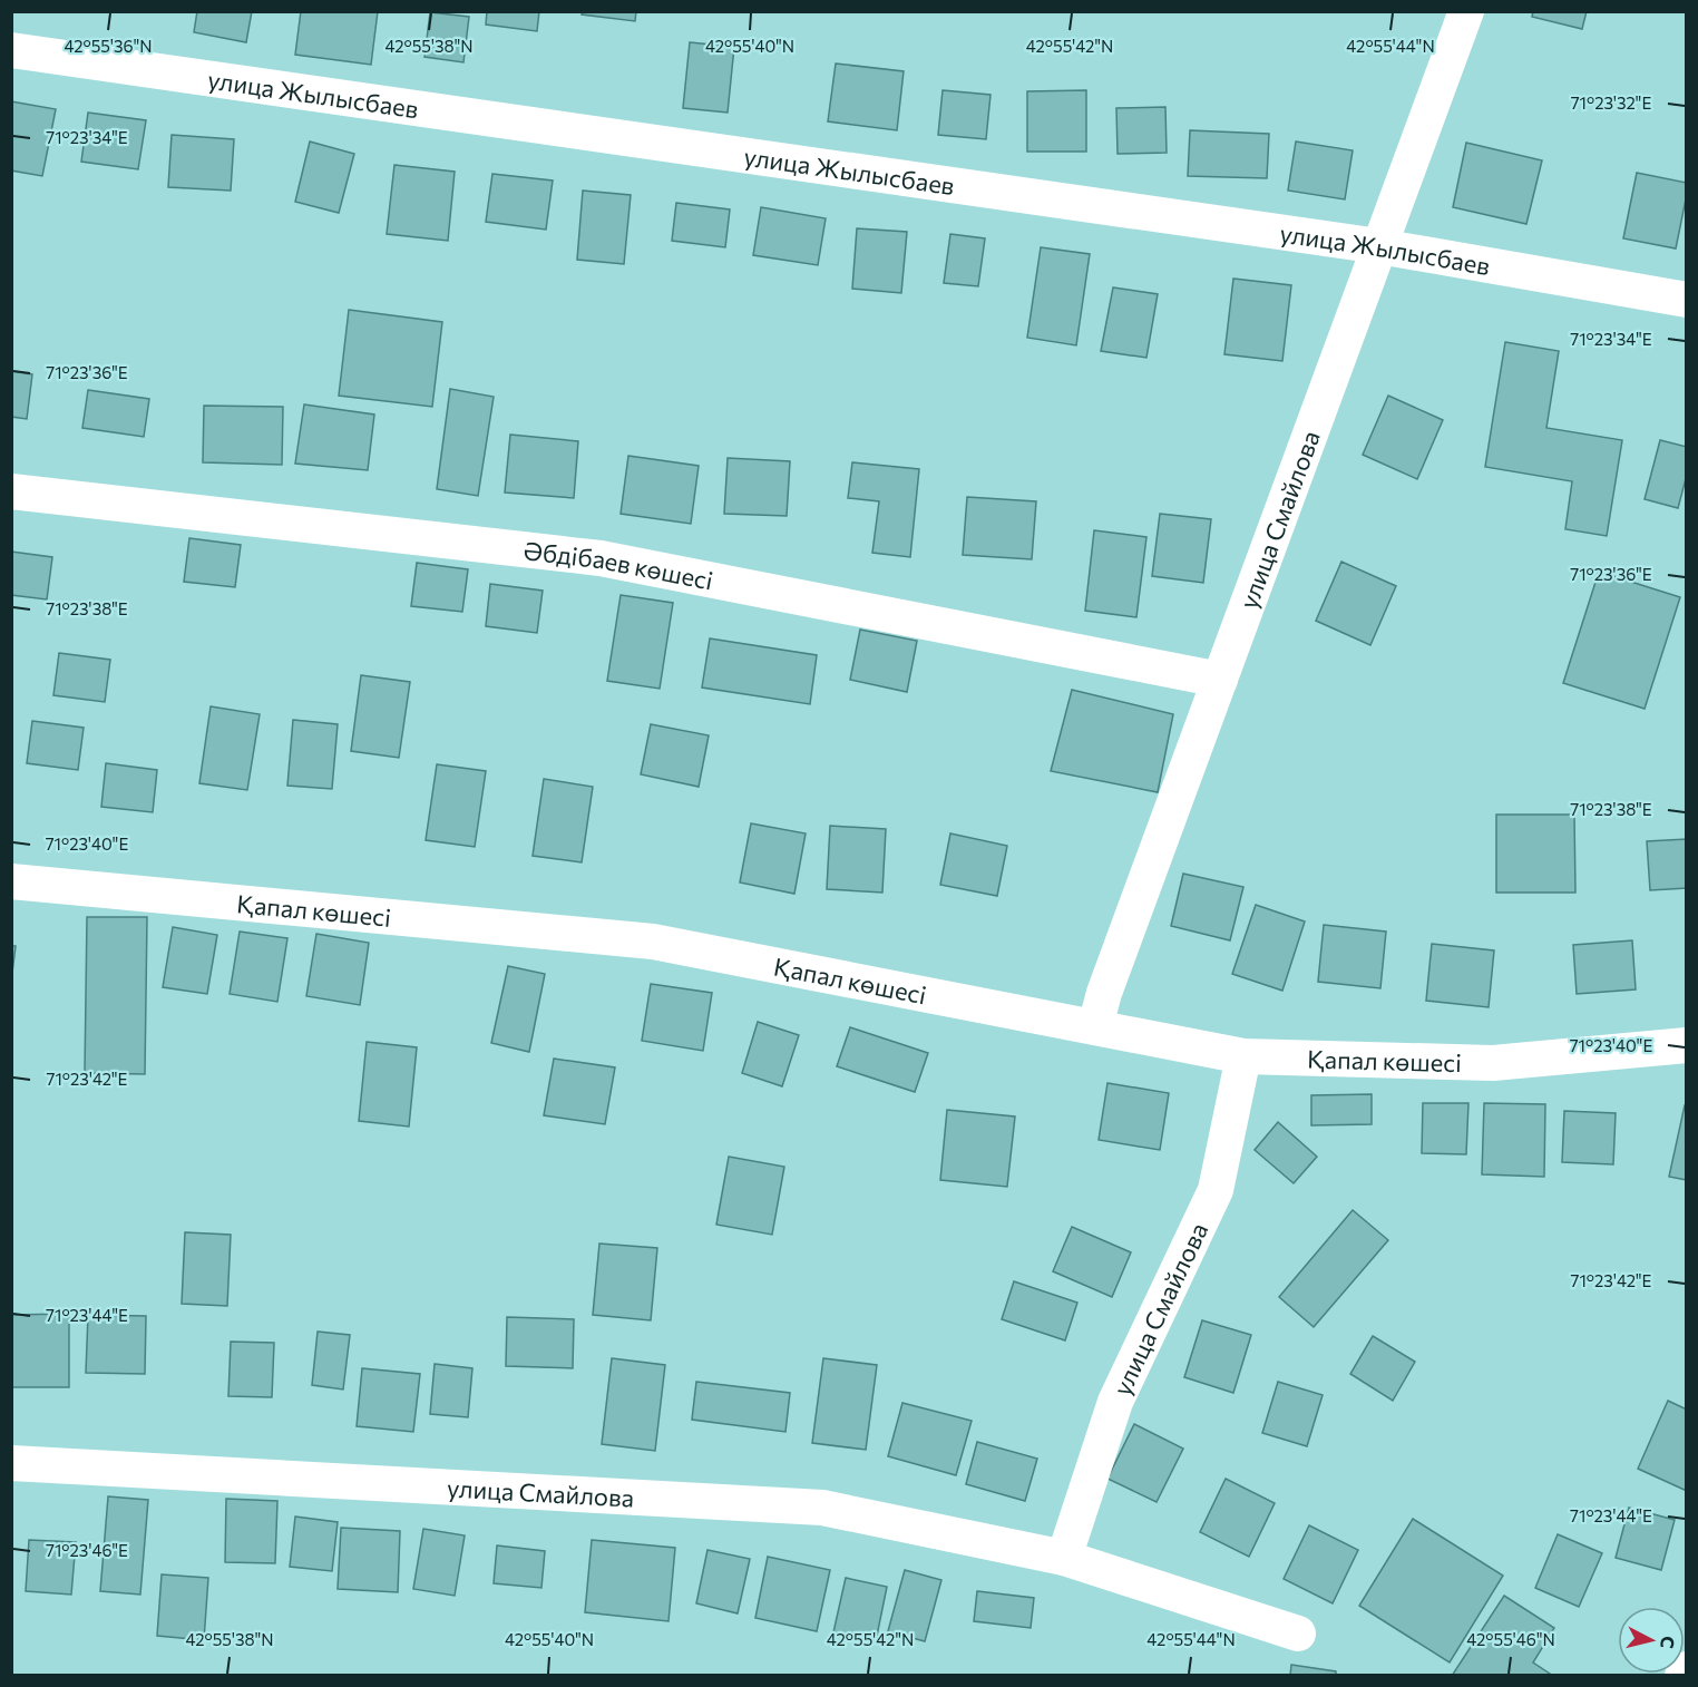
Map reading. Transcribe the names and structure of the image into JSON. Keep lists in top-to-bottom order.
{
  "streets": {
    "street": [
      "улица Жылысбаев",
      "улица Смайлова",
      "Әбдібаев көшесі",
      "Қапал көшесі"
    ]
  },
  "crossings": [
    ["улица Жылысбаев", "улица Смайлова"],
    ["улица Смайлова", "Әбдібаев көшесі"],
    ["улица Смайлова", "Қапал көшесі"]
  ],
  "north": "right",
  "coordinates": [
    "42°55'36\"N",
    "42°55'38\"N",
    "42°55'40\"N",
    "42°55'42\"N",
    "42°55'44\"N",
    "71°23'32\"E",
    "71°23'34\"E",
    "71°23'36\"E",
    "71°23'38\"E",
    "71°23'40\"E",
    "71°23'42\"E",
    "71°23'44\"E",
    "71°23'46\"E",
    "42°55'46\"N"
  ]
}
